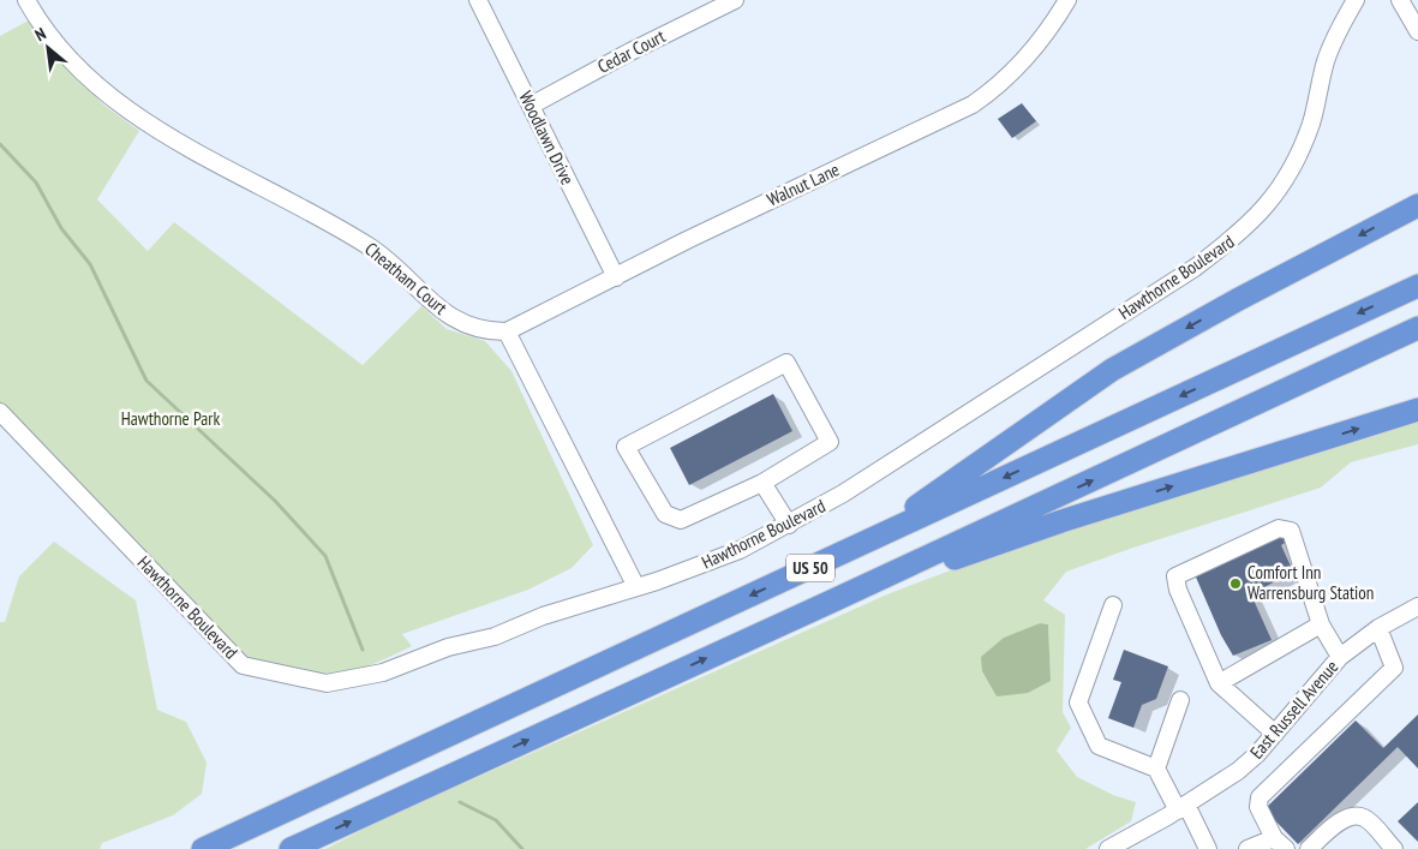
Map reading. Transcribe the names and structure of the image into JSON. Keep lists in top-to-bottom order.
{
  "streets": {
    "highway": ["US 50"],
    "street": [
      "Cedar Court",
      "Woodlawn Drive",
      "Walnut Lane",
      "Hawthorne Boulevard",
      "Cheatham Court",
      "East Russell Avenue"
    ]
  },
  "crossings": [
    ["Cedar Court", "Woodlawn Drive"],
    ["Woodlawn Drive", "Walnut Lane"],
    ["Walnut Lane", "Cheatham Court"]
  ],
  "parks": ["Hawthorne Park"],
  "places": ["Comfort Inn Warrensburg Station"],
  "north": "top left"
}
